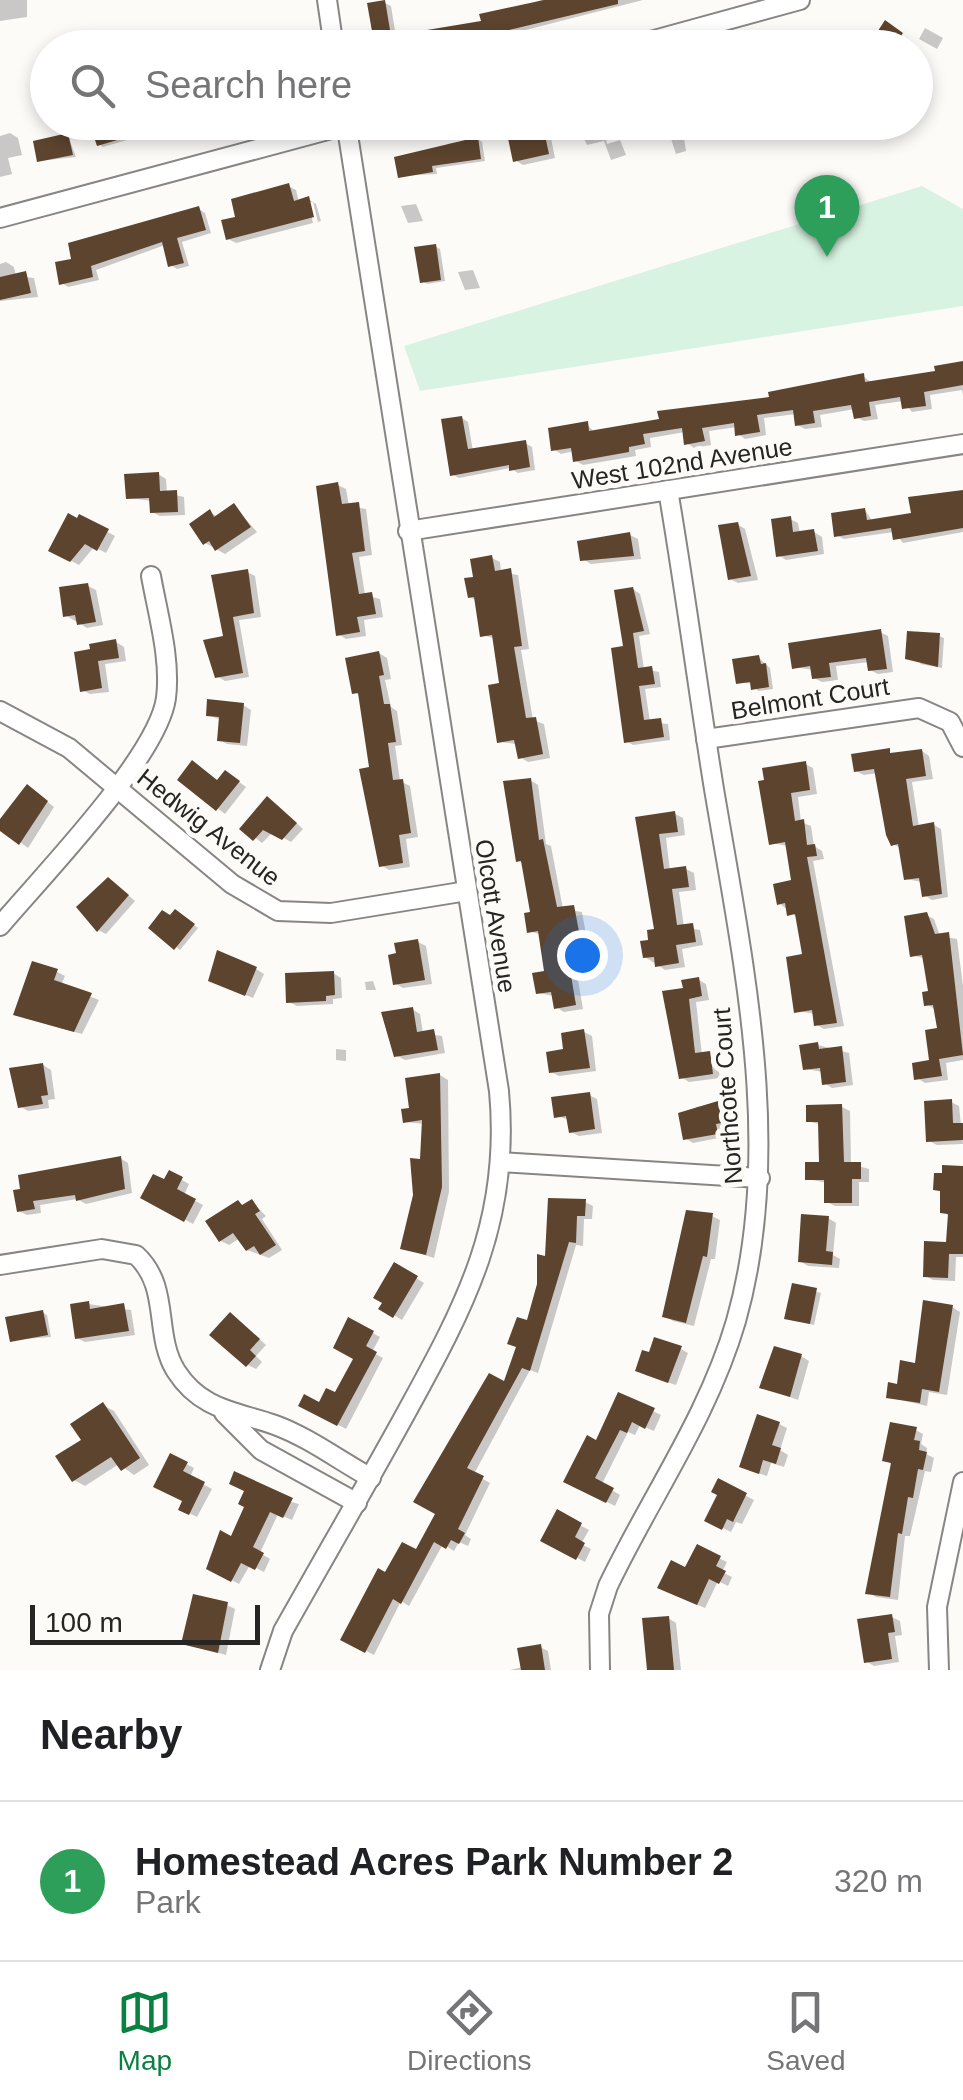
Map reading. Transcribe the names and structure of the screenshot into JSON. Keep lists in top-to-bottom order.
{
  "streets": {
    "street": [
      "West 102nd Avenue",
      "Belmont Court",
      "Hedwig Avenue",
      "Olcott Avenue",
      "Northcote Court"
    ]
  },
  "crossings": [
    ["West 102nd Avenue", "Olcott Avenue"],
    ["West 102nd Avenue", "Northcote Court"],
    ["Belmont Court", "Northcote Court"],
    ["Hedwig Avenue", "Olcott Avenue"]
  ],
  "scale_bar": "100 m",
  "page": {
    "search": "Search here",
    "pins": "1",
    "scale": "100 m",
    "heading": "Nearby",
    "list": [
      {
        "mark": "1",
        "name": "Homestead Acres Park Number 2",
        "note": "Park",
        "value": "320 m"
      }
    ],
    "nav": ["Map", "Directions", "Saved"]
  }
}
